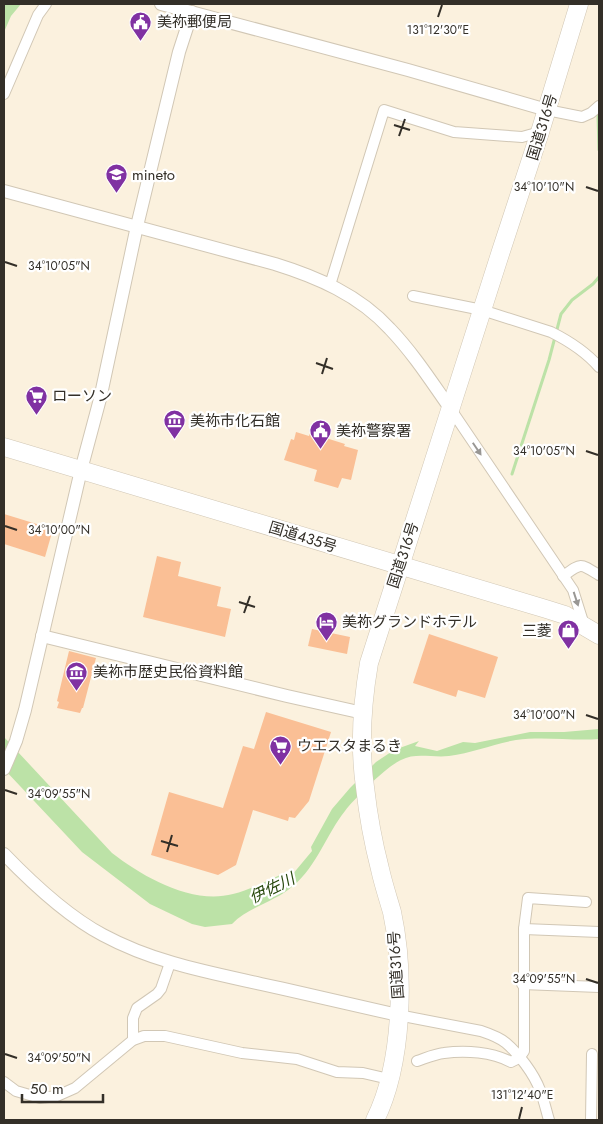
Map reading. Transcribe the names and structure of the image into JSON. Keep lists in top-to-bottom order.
{
  "streets": {
    "highway": ["国道316号", "国道435号"]
  },
  "crossings": [
    ["国道316号", "国道435号"]
  ],
  "water": ["伊佐川"],
  "places": {
    "public building": ["美祢郵便局", "美祢警察署"],
    "school or university": ["mineto"],
    "supermarket": ["ローソン", "ウエスタまるき"],
    "museum": ["美袮市化石館", "美袮市歴史民俗資料館"],
    "hotel": ["美祢グランドホテル"],
    "shop": ["三菱"]
  },
  "scale_bar": "50 m",
  "coordinates": [
    "131°12'30\"E",
    "34°10'10\"N",
    "34°10'05\"N",
    "34°10'00\"N",
    "34°09'55\"N",
    "34°09'50\"N",
    "131°12'40\"E"
  ]
}
